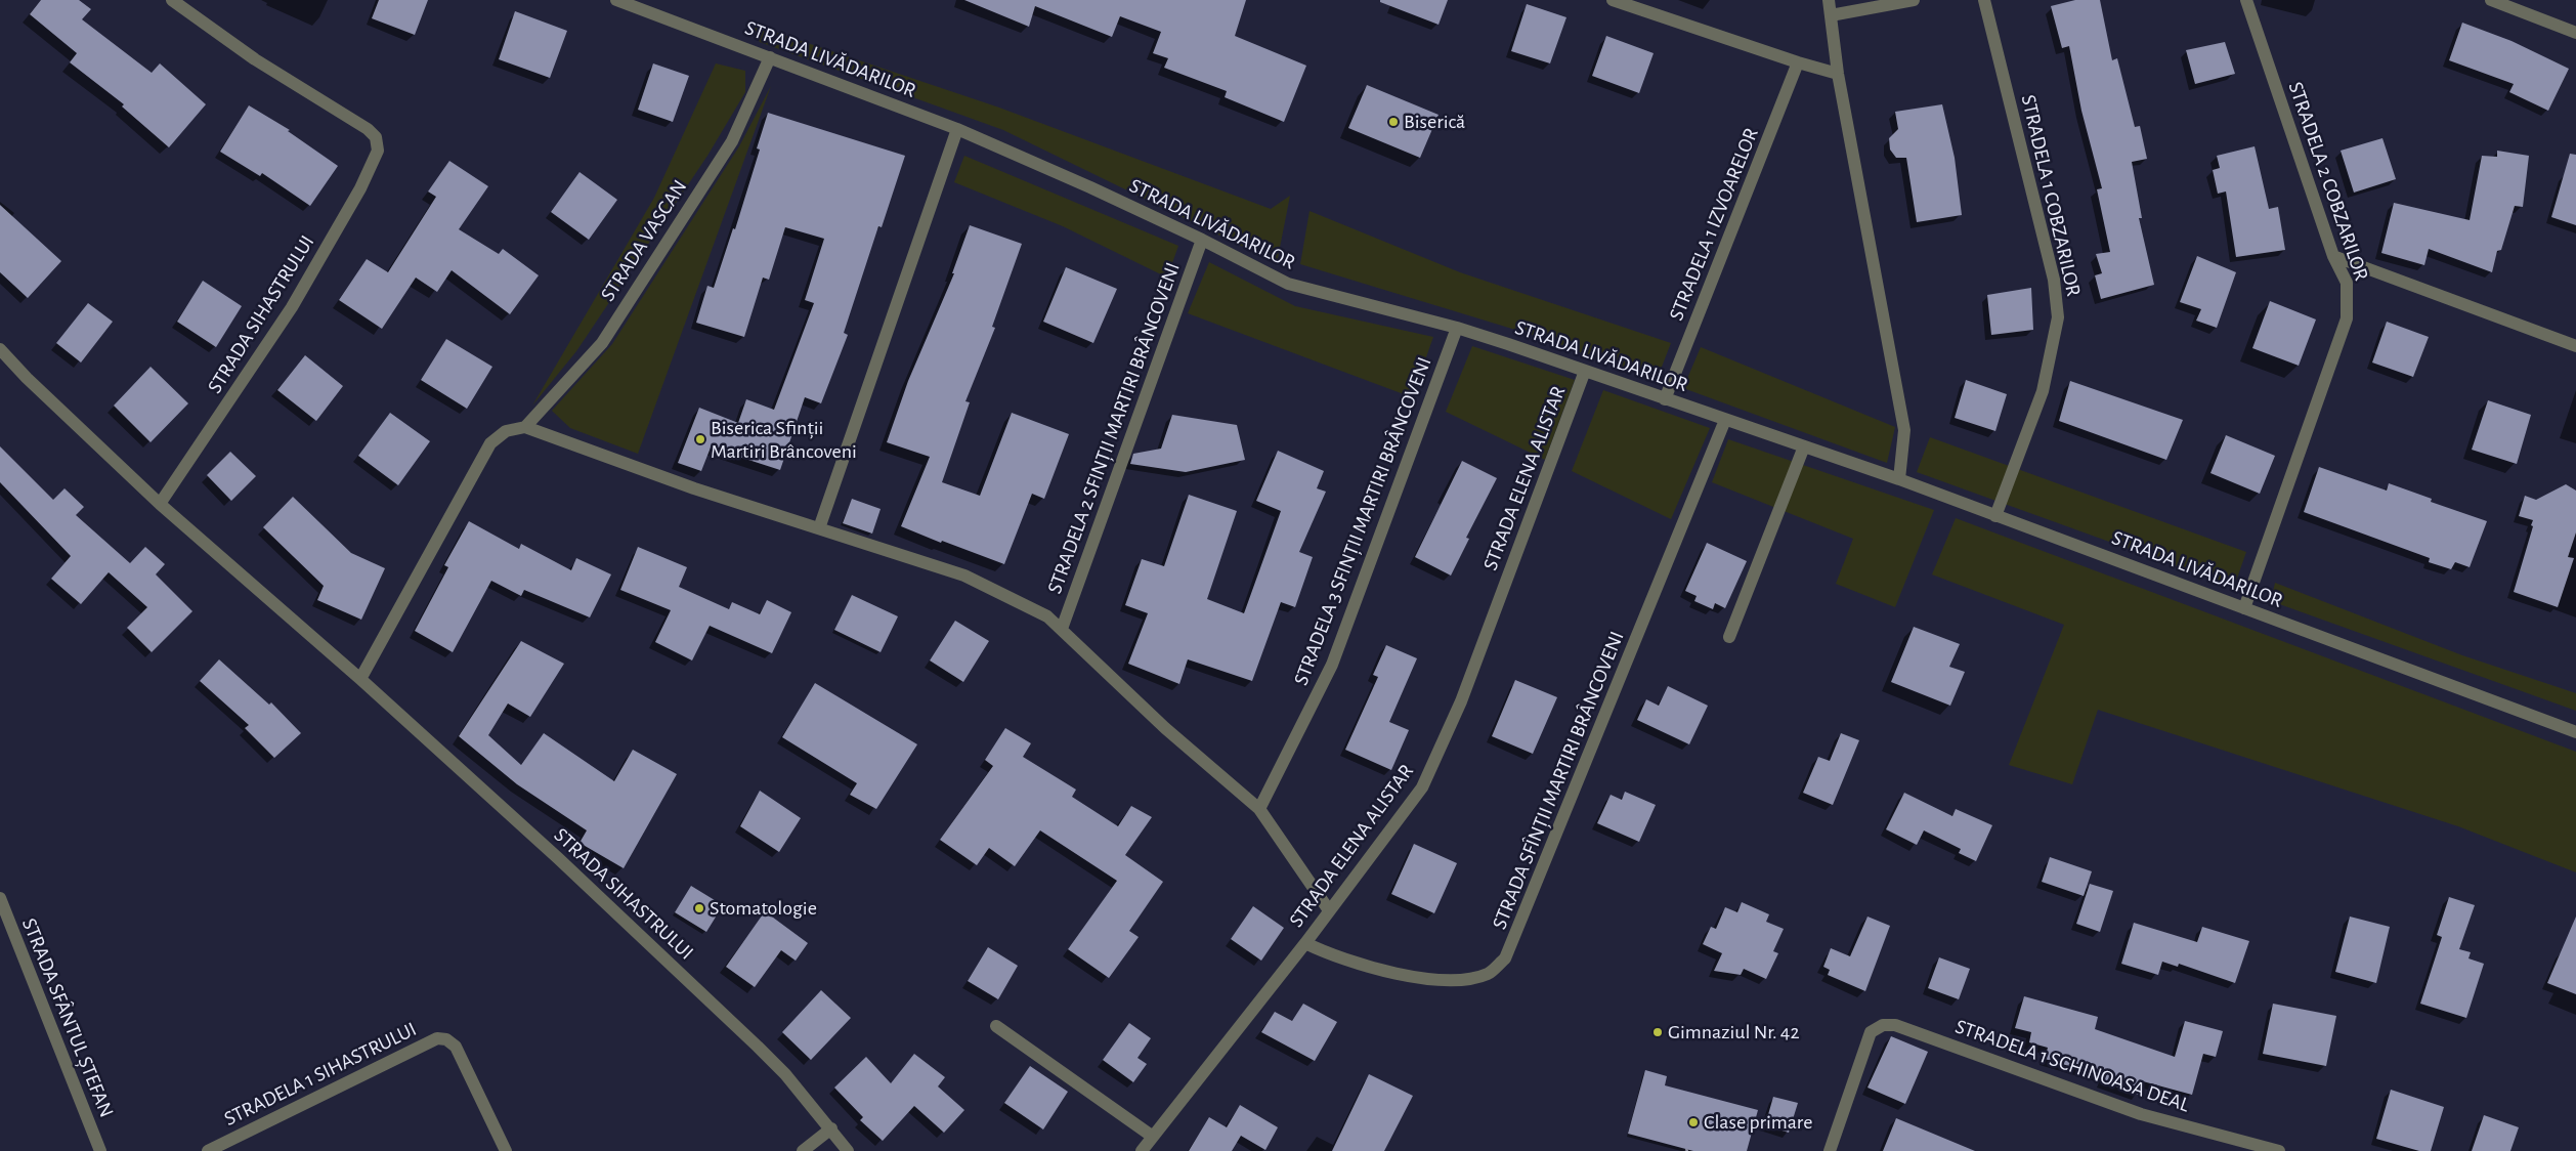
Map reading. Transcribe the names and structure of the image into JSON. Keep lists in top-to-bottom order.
{
  "streets": {
    "street": [
      "STRADA LIVĂDARILOR",
      "STRADELA 2 COBZARILOR",
      "STRADELA 1 COBZARILOR",
      "STRADELA 1 IZVOARELOR",
      "STRADA VASCAN",
      "STRADA SIHASTRULUI",
      "STRADELA 2 SFINȚII MARTIRI BRÂNCOVENI",
      "STRADA ELENA ALISTAR",
      "STRADELA 3 SFINȚII MARTIRI BRÂNCOVENI",
      "STRADA SFÎNȚII MARTIRI BRÂNCOVENI",
      "STRADA SFÂNTUL ȘTEFAN",
      "STRADELA 1 SCHINOASA DEAL",
      "STRADELA 1 SIHASTRULUI"
    ]
  },
  "crossings": [
    ["STRADA LIVĂDARILOR", "STRADELA 2 COBZARILOR"],
    ["STRADA LIVĂDARILOR", "STRADELA 1 COBZARILOR"],
    ["STRADA LIVĂDARILOR", "STRADELA 1 IZVOARELOR"],
    ["STRADA LIVĂDARILOR", "STRADA VASCAN"],
    ["STRADA LIVĂDARILOR", "STRADELA 2 SFINȚII MARTIRI BRÂNCOVENI"],
    ["STRADA LIVĂDARILOR", "STRADA ELENA ALISTAR"],
    ["STRADA LIVĂDARILOR", "STRADELA 3 SFINȚII MARTIRI BRÂNCOVENI"],
    ["STRADA LIVĂDARILOR", "STRADA SFÎNȚII MARTIRI BRÂNCOVENI"],
    ["STRADA ELENA ALISTAR", "STRADA SFÎNȚII MARTIRI BRÂNCOVENI"]
  ],
  "places": [
    "Biserică",
    "Biserica Sfinții Martiri Brâncoveni",
    "Stomatologie",
    "Gimnaziul Nr. 42",
    "Clase primare"
  ]
}
